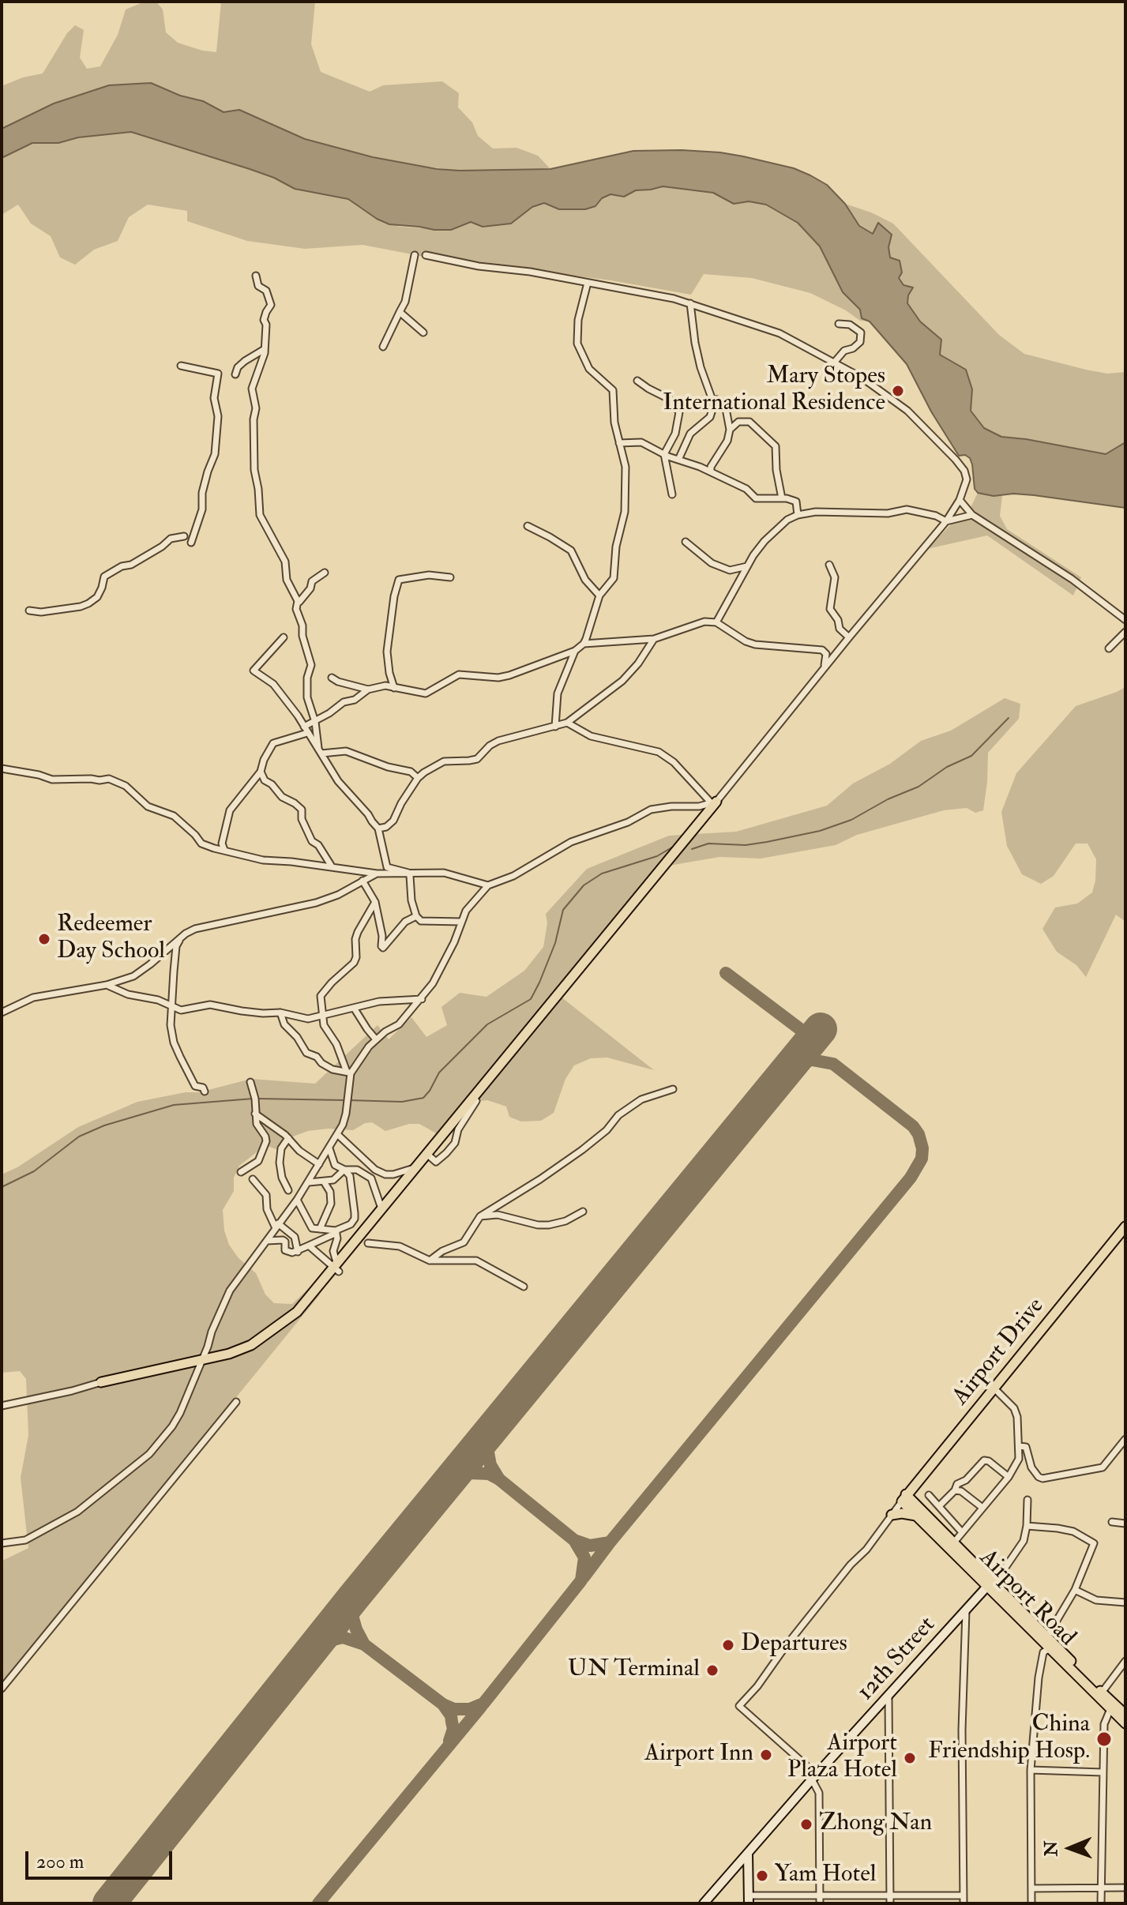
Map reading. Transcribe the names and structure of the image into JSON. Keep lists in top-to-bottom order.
{
  "streets": {
    "main road": ["Airport Drive", "Airport Road"],
    "street": ["12th Street"]
  },
  "crossings": [
    ["Airport Drive", "Airport Road"],
    ["Airport Road", "12th Street"]
  ],
  "places": [
    "Mary Stopes International Residence",
    "Redeemer Day School",
    "Departures",
    "UN Terminal",
    "China Friendship Hosp.",
    "Airport Inn",
    "Airport Plaza Hotel",
    "Zhong Nan",
    "Yam Hotel"
  ],
  "scale_bar": "200 m",
  "north": "left"
}
